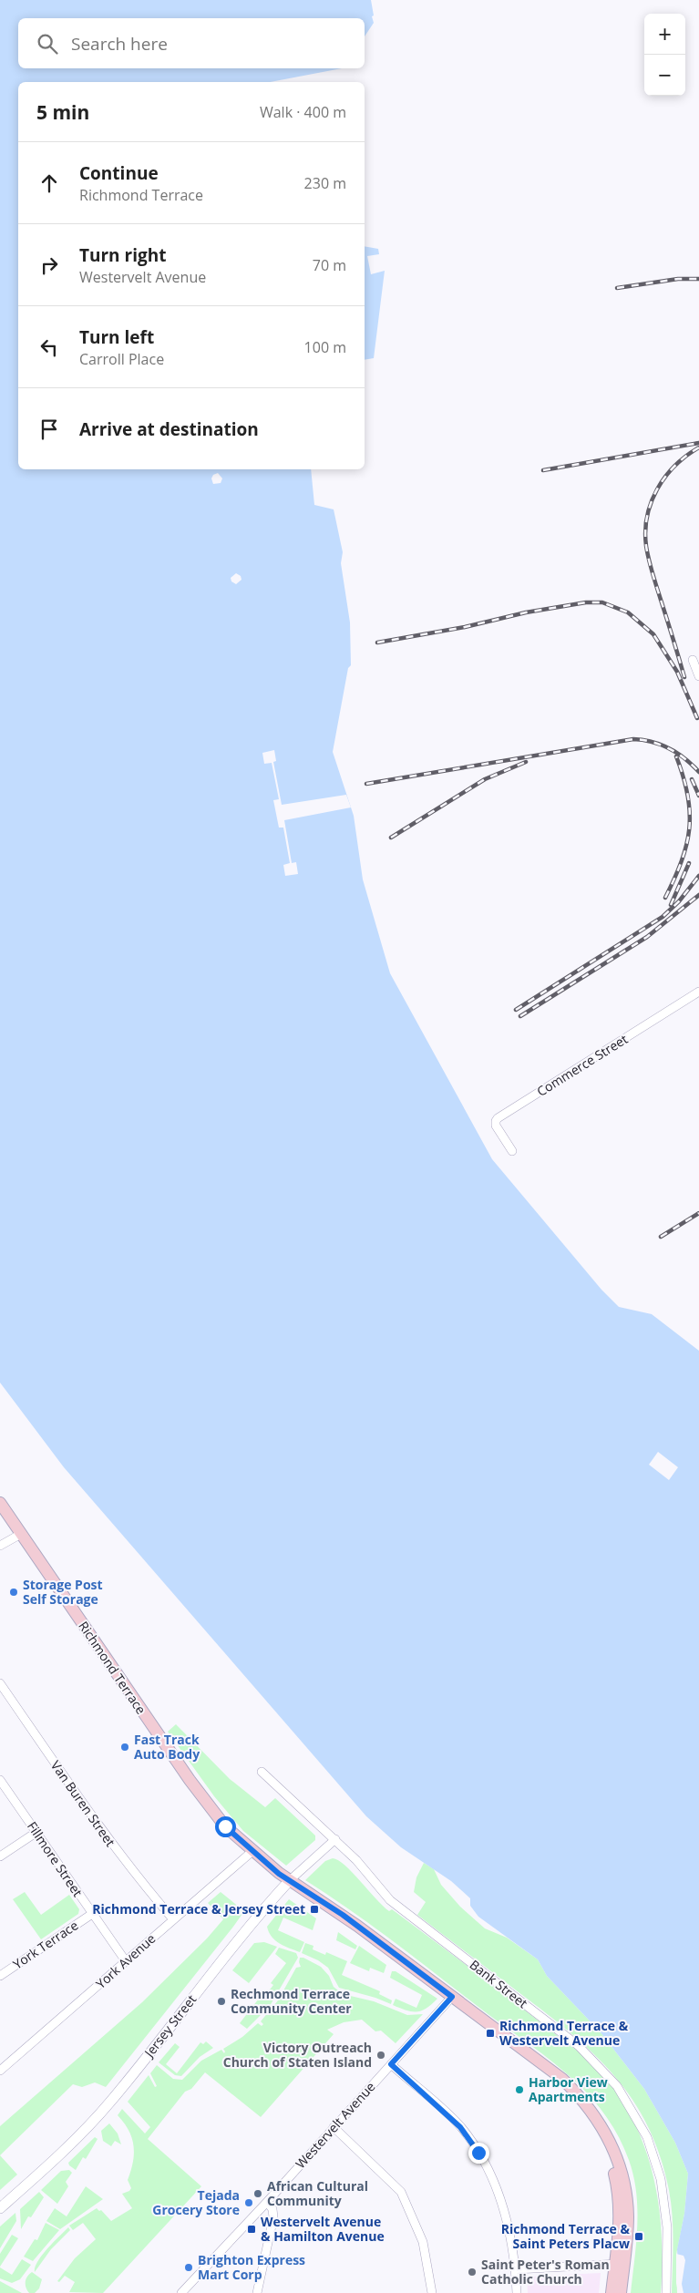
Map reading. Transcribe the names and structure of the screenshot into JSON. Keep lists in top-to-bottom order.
{
  "streets": {
    "main road": ["Richmond Terrace"],
    "street": [
      "Commerce Street",
      "Van Buren Street",
      "Fillmore Street",
      "York Terrace",
      "York Avenue",
      "Bank Street",
      "Jersey Street",
      "Westervelt Avenue"
    ]
  },
  "crossings": [
    ["Richmond Terrace", "York Avenue"],
    ["Richmond Terrace", "Jersey Street"],
    ["Richmond Terrace", "Westervelt Avenue"],
    ["Van Buren Street", "York Avenue"],
    ["Fillmore Street", "York Terrace"],
    ["Fillmore Street", "York Avenue"],
    ["Bank Street", "Jersey Street"]
  ],
  "places": {
    "other": [
      "Storage Post Self Storage",
      "Fast Track Auto Body",
      "Rechmond Terrace Community Center",
      "Victory Outreach Church of Staten Island",
      "Harbor View Apartments",
      "African Cultural Community",
      "Tejada Grocery Store",
      "Brighton Express Mart Corp",
      "Saint Peter's Roman Catholic Church"
    ],
    "transit": [
      "Richmond Terrace & Jersey Street",
      "Richmond Terrace & Westervelt Avenue",
      "Westervelt Avenue & Hamilton Avenue",
      "Richmond Terrace & Saint Peters Placw"
    ]
  },
  "page": {
    "map_buttons": ["+", "−"],
    "search": "Search here",
    "heading": ["5 min", "Walk · 400 m"],
    "list": [
      ["Continue", "Richmond Terrace", "230 m"],
      ["Turn right", "Westervelt Avenue", "70 m"],
      ["Turn left", "Carroll Place", "100 m"],
      "Arrive at destination"
    ]
  }
}
